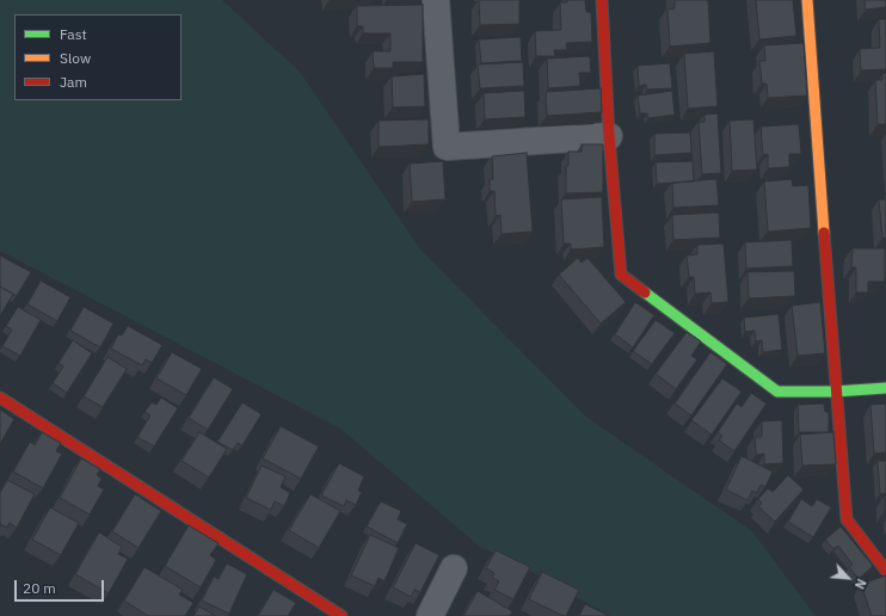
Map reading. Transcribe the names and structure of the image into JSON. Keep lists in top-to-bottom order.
{
  "legend": ["Fast", "Slow", "Jam"],
  "scale_bar": "20 m",
  "north": "bottom right"
}
